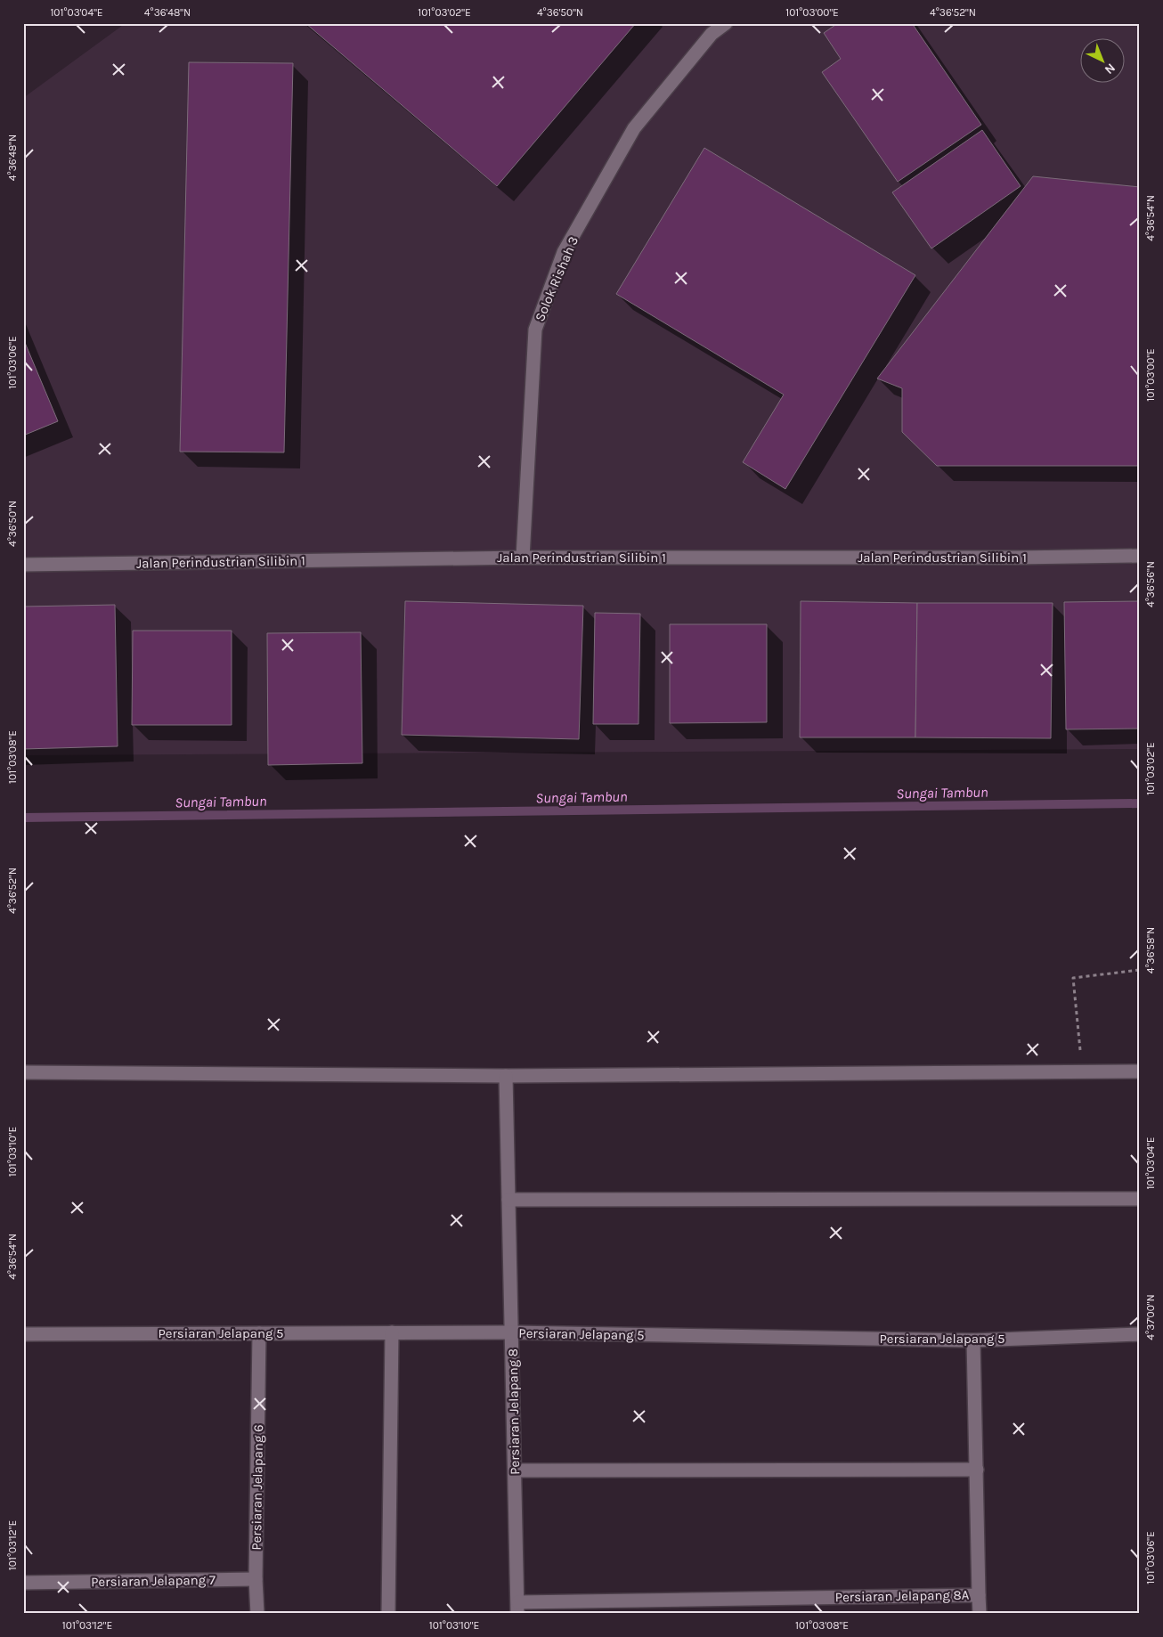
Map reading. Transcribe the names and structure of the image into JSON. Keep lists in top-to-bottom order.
{
  "streets": {
    "street": [
      "Solok Rishah 3",
      "Jalan Perindustrian Silibin 1",
      "Persiaran Jelapang 5",
      "Persiaran Jelapang 8",
      "Persiaran Jelapang 6",
      "Persiaran Jelapang 7",
      "Persiaran Jelapang 8A"
    ]
  },
  "crossings": [
    ["Solok Rishah 3", "Jalan Perindustrian Silibin 1"],
    ["Persiaran Jelapang 5", "Persiaran Jelapang 8"],
    ["Persiaran Jelapang 5", "Persiaran Jelapang 6"],
    ["Persiaran Jelapang 5", "Persiaran Jelapang 8A"],
    ["Persiaran Jelapang 8", "Persiaran Jelapang 8A"],
    ["Persiaran Jelapang 6", "Persiaran Jelapang 7"]
  ],
  "water": ["Sungai Tambun"],
  "north": "bottom right",
  "coordinates": [
    "101°03'04\"E",
    "4°36'48\"N",
    "101°03'02\"E",
    "4°36'50\"N",
    "101°03'00\"E",
    "4°36'52\"N",
    "4°36'54\"N",
    "101°03'06\"E",
    "4°36'56\"N",
    "101°03'08\"E",
    "4°36'58\"N",
    "101°03'10\"E",
    "4°37'00\"N",
    "101°03'12\"E"
  ]
}
